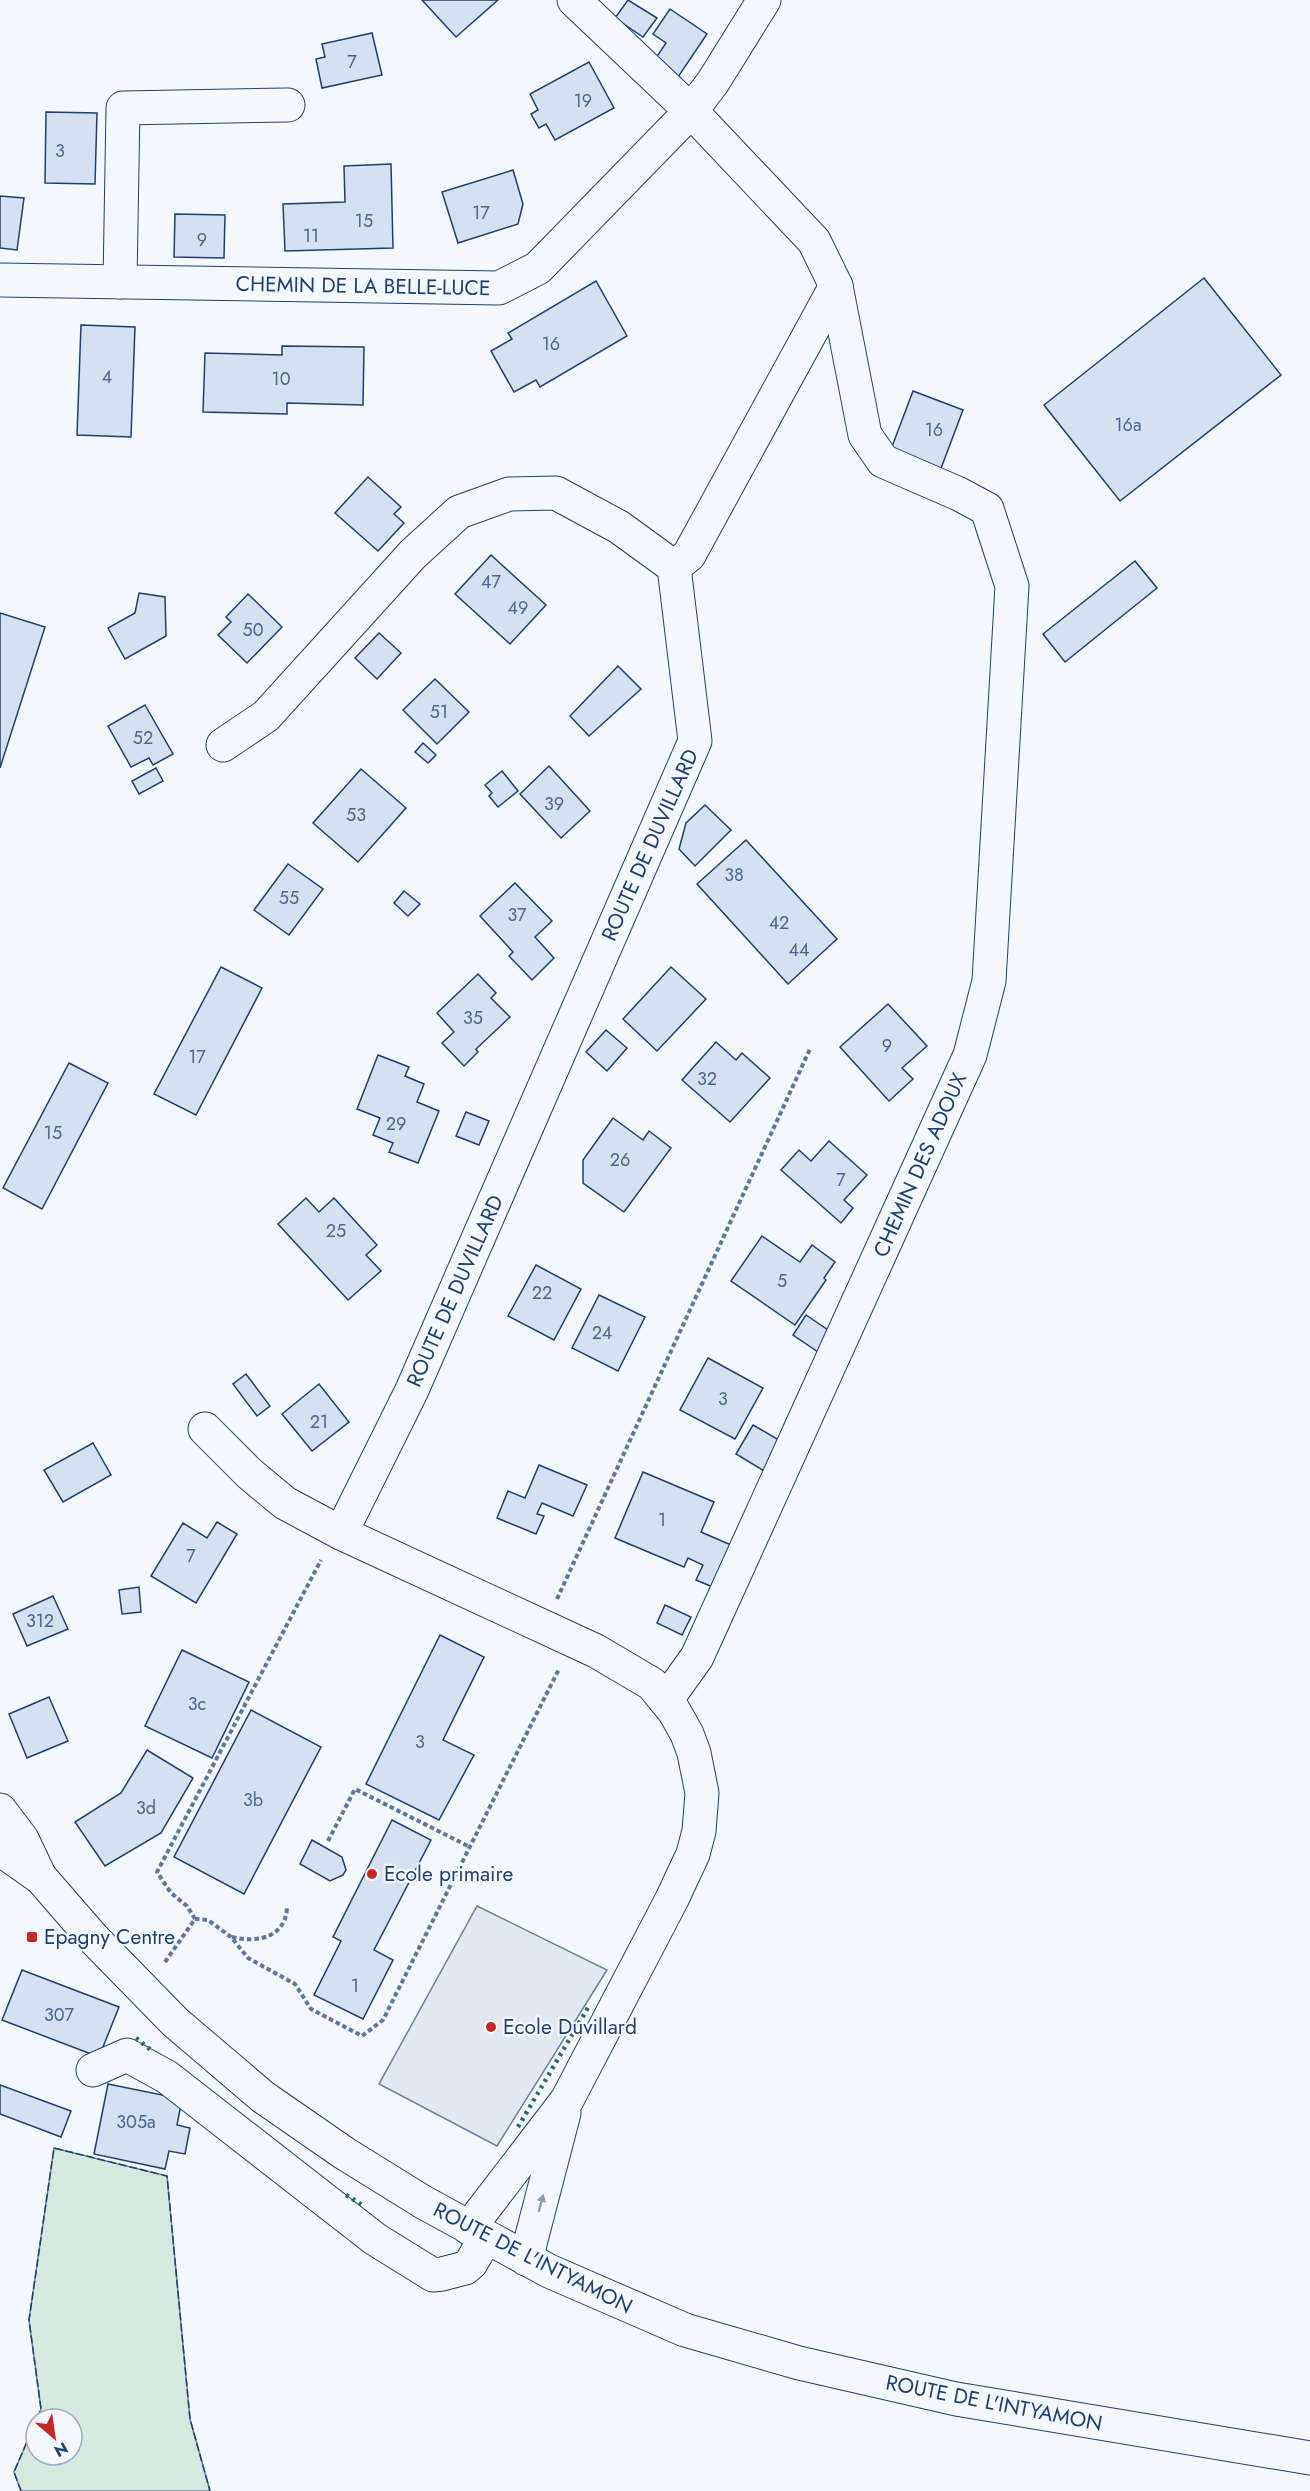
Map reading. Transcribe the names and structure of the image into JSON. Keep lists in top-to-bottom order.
{
  "streets": {
    "street": [
      "CHEMIN DE LA BELLE-LUCE",
      "ROUTE DE DUVILLARD",
      "CHEMIN DES ADOUX",
      "ROUTE DE L'INTYAMON"
    ]
  },
  "places": {
    "other": ["Ecole primaire", "Ecole Duvillard"],
    "transit": ["Epagny Centre"]
  },
  "house_numbers": [
    "7",
    "19",
    "3",
    "17",
    "15",
    "11",
    "9",
    "16",
    "4",
    "10",
    "16a",
    "16",
    "47",
    "49",
    "50",
    "51",
    "52",
    "39",
    "53",
    "38",
    "55",
    "37",
    "42",
    "44",
    "35",
    "9",
    "17",
    "32",
    "29",
    "15",
    "26",
    "7",
    "25",
    "5",
    "22",
    "24",
    "3",
    "21",
    "1",
    "7",
    "312",
    "3c",
    "3",
    "3b",
    "3d",
    "1",
    "307",
    "305a"
  ],
  "north": "bottom right"
}
